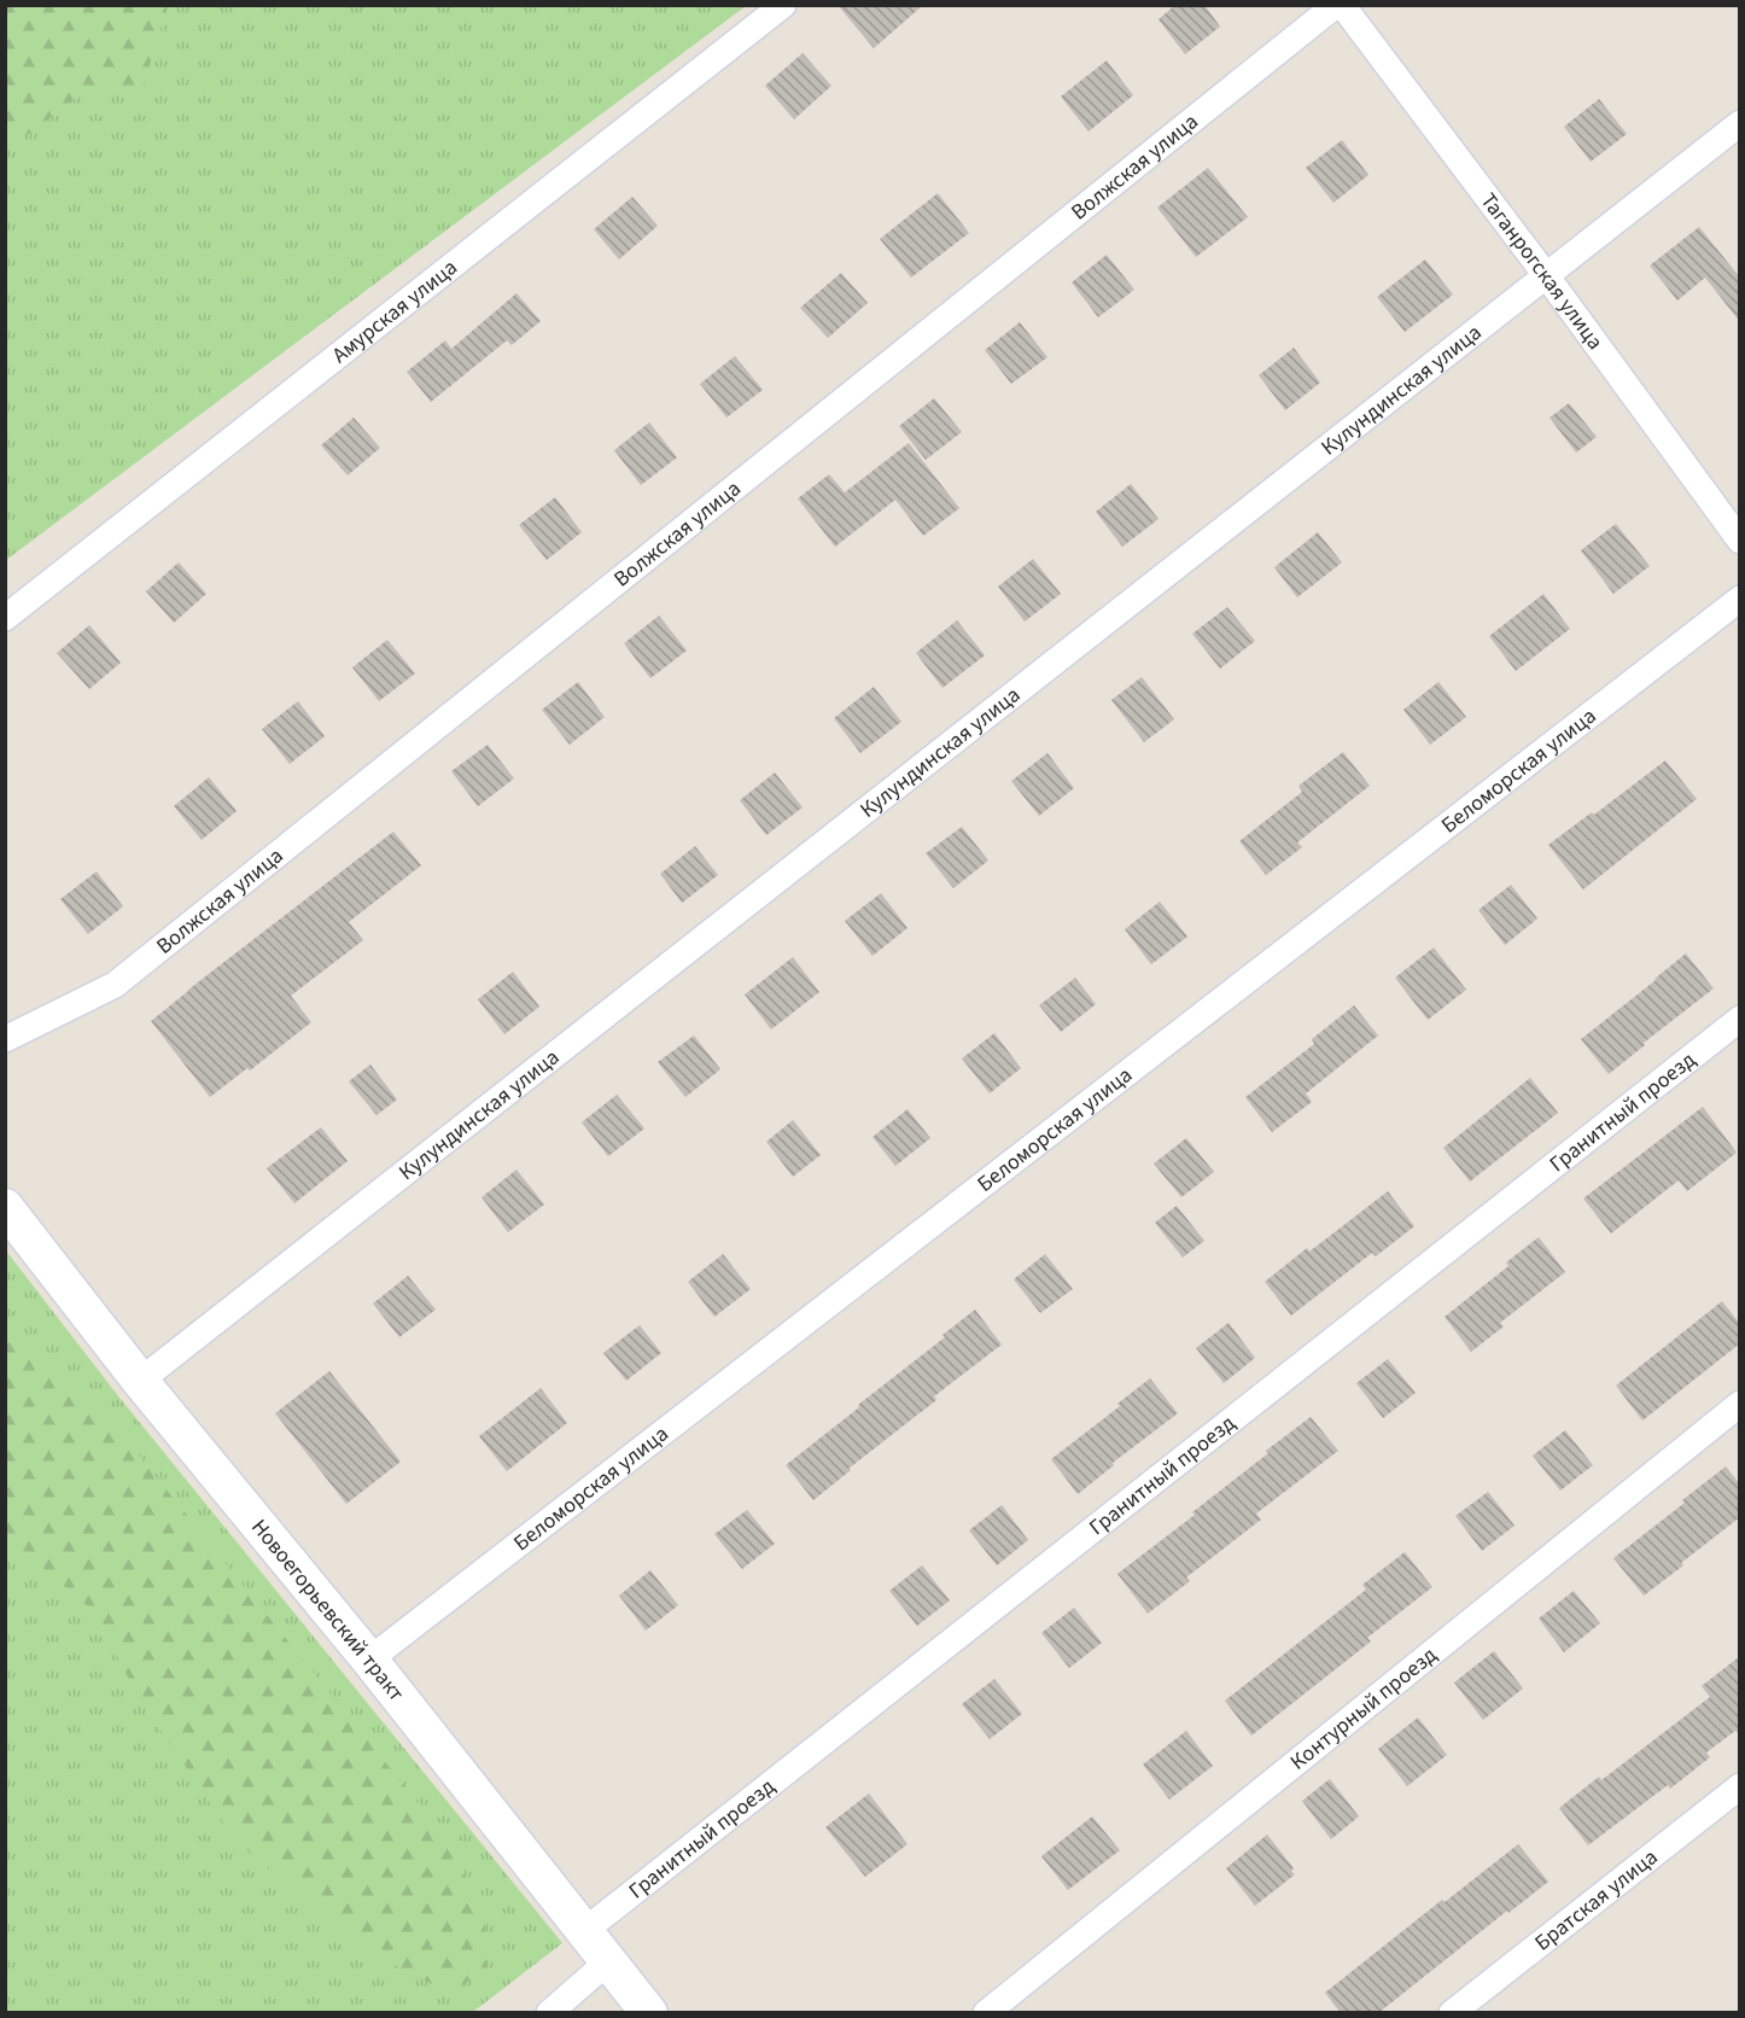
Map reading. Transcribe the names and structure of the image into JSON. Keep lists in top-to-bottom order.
{
  "streets": {
    "main road": ["Новоегорьевский тракт"],
    "street": [
      "Волжская улица",
      "Таганрогская улица",
      "Амурская улица",
      "Кулундинская улица",
      "Беломорская улица",
      "Гранитный проезд",
      "Контурный проезд",
      "Братская улица"
    ]
  },
  "crossings": [
    ["Таганрогская улица", "Кулундинская улица"],
    ["Кулундинская улица", "Новоегорьевский тракт"],
    ["Беломорская улица", "Новоегорьевский тракт"],
    ["Гранитный проезд", "Новоегорьевский тракт"]
  ]
}
